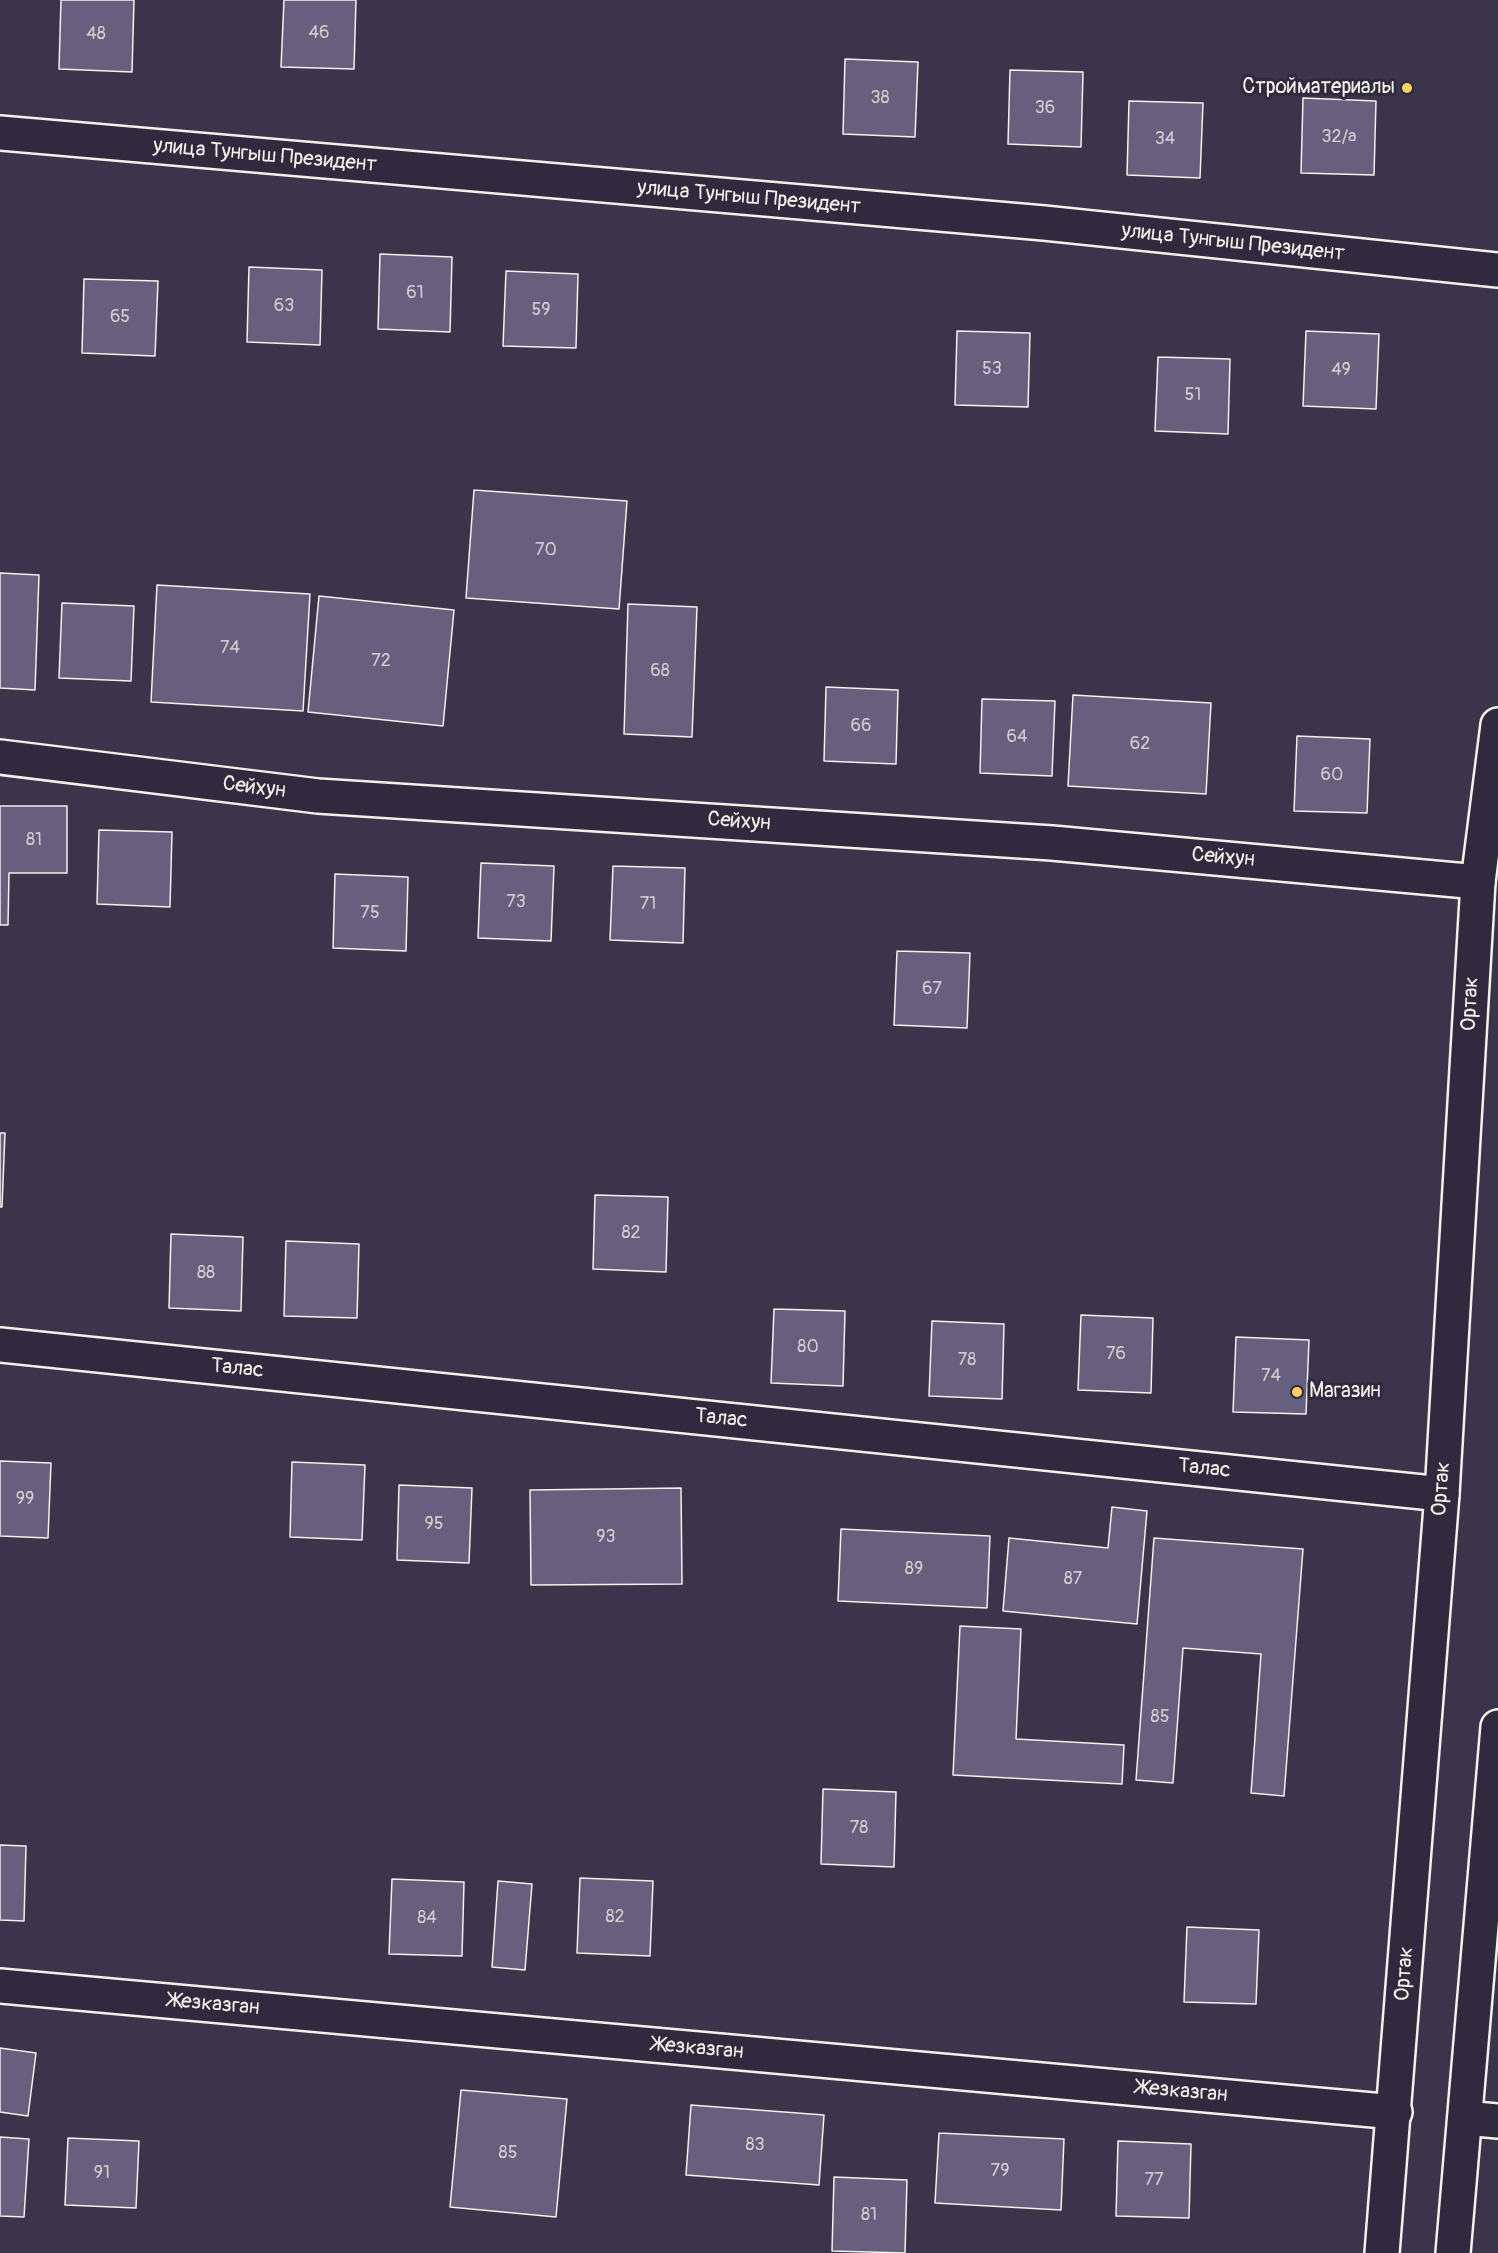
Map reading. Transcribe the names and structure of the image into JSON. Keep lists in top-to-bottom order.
{
  "streets": {
    "street": [
      "улица Тунгыш Президент",
      "Сейхун",
      "Ортак",
      "Талас",
      "Жезказган"
    ]
  },
  "crossings": [
    ["Сейхун", "Ортак"],
    ["Ортак", "Талас"],
    ["Ортак", "Жезказган"]
  ],
  "places": ["Стройматериалы", "Магазин"],
  "house_numbers": [
    "46",
    "48",
    "38",
    "36",
    "32/а",
    "34",
    "61",
    "63",
    "59",
    "65",
    "53",
    "49",
    "51",
    "70",
    "74",
    "72",
    "68",
    "66",
    "64",
    "62",
    "60",
    "81",
    "73",
    "71",
    "75",
    "67",
    "82",
    "88",
    "80",
    "76",
    "78",
    "74",
    "99",
    "95",
    "93",
    "89",
    "87",
    "85",
    "78",
    "82",
    "84",
    "83",
    "85",
    "79",
    "91",
    "77",
    "81"
  ]
}
